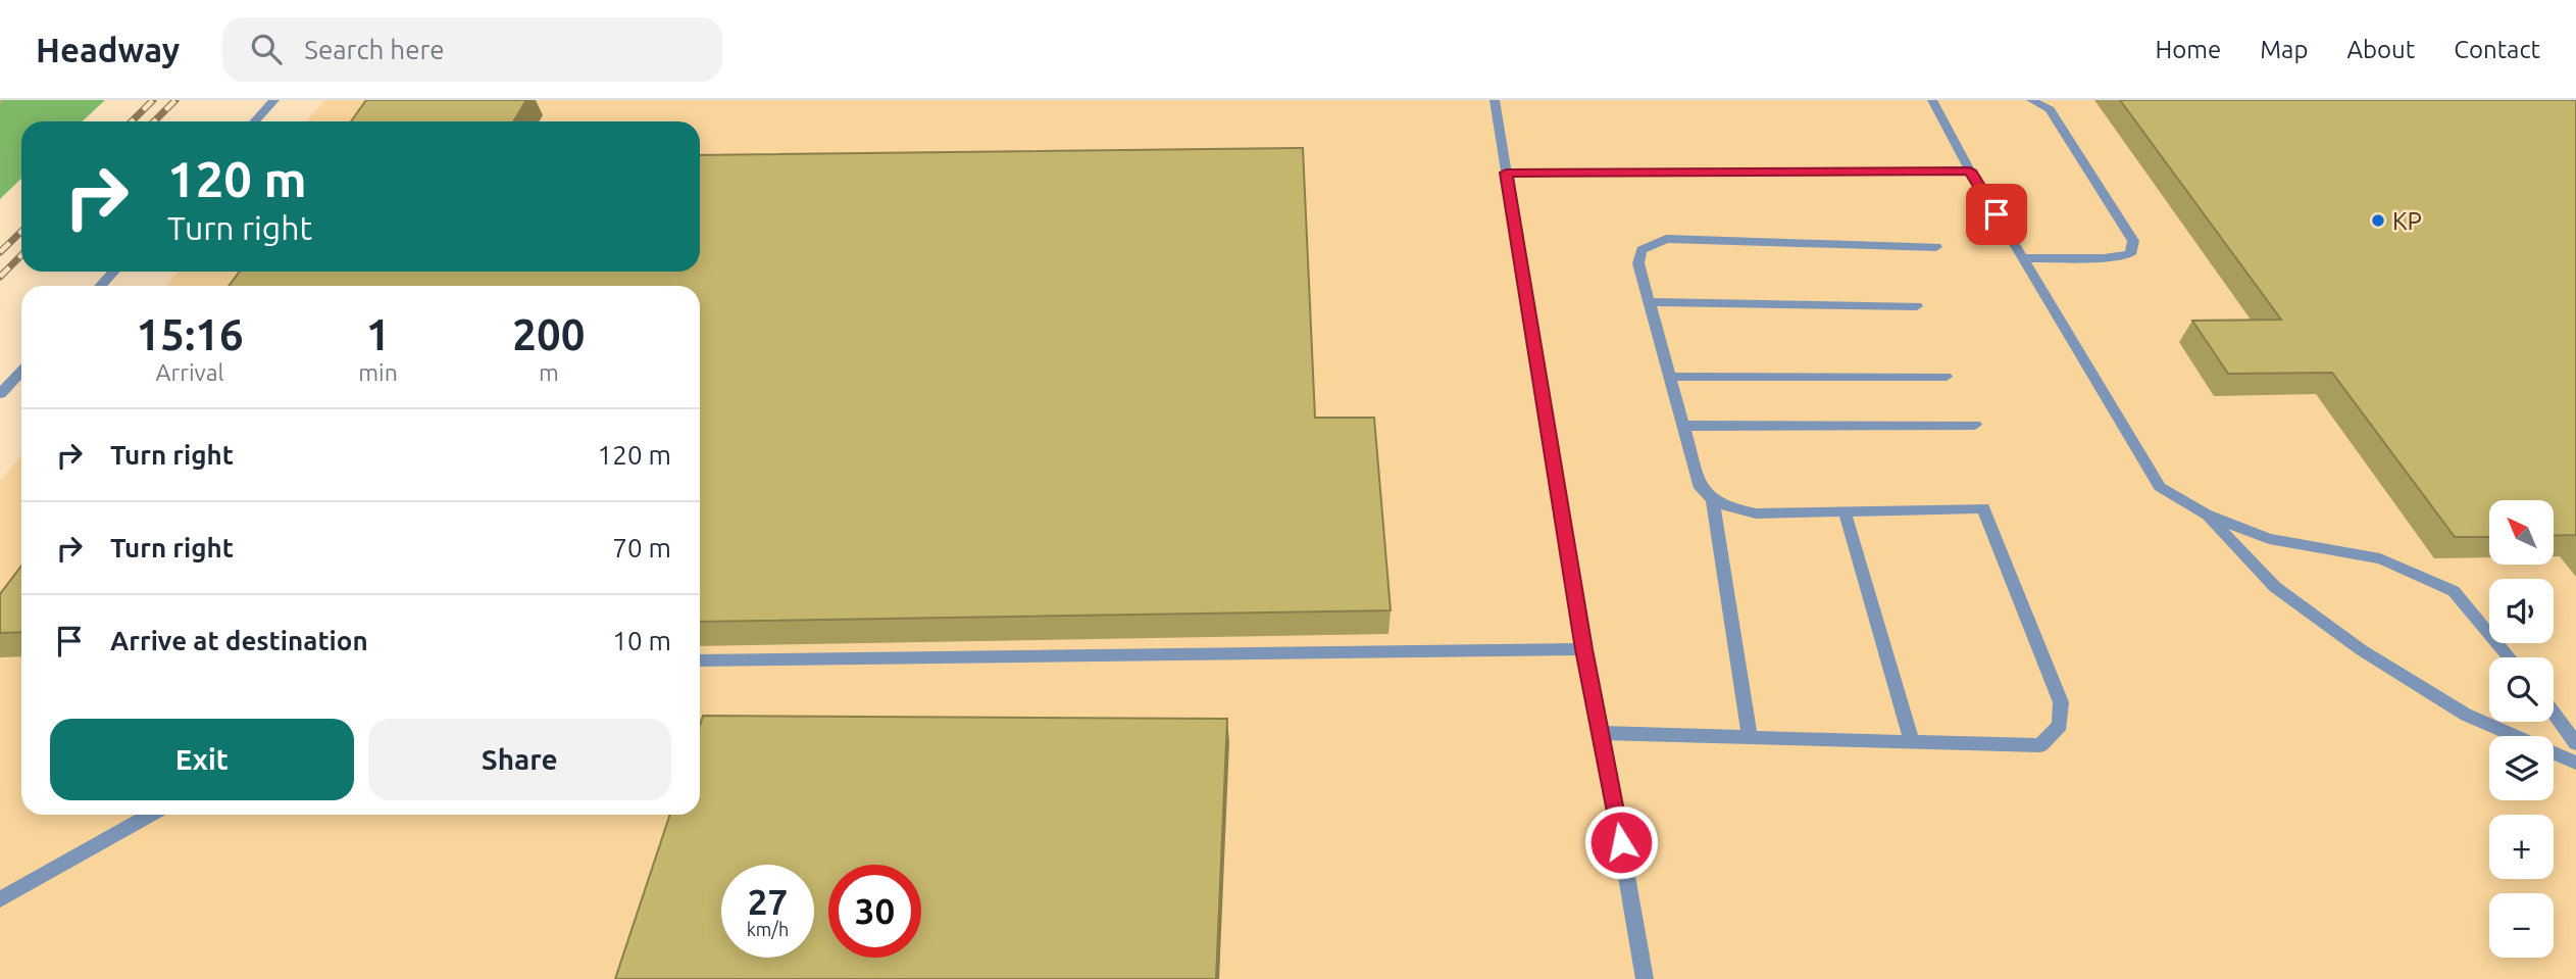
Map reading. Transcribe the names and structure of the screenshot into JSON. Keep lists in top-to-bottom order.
{
  "places": ["KP"],
  "north": "top left",
  "page": {
    "header": "Headway",
    "search": "Search here",
    "nav": [
      "Home",
      "Map",
      "About",
      "Contact"
    ],
    "turn": ["120 m", "Turn right"],
    "eta": [
      "15:16",
      "Arrival",
      "1",
      "min",
      "200",
      "m"
    ],
    "list": [
      {
        "name": "Turn right",
        "value": "120 m"
      },
      {
        "name": "Turn right",
        "value": "70 m"
      },
      {
        "name": "Arrive at destination",
        "value": "10 m"
      }
    ],
    "map_buttons": ["+", "−"],
    "buttons": ["Exit", "Share"],
    "speed": "27 km/h",
    "limit": "30"
  }
}
